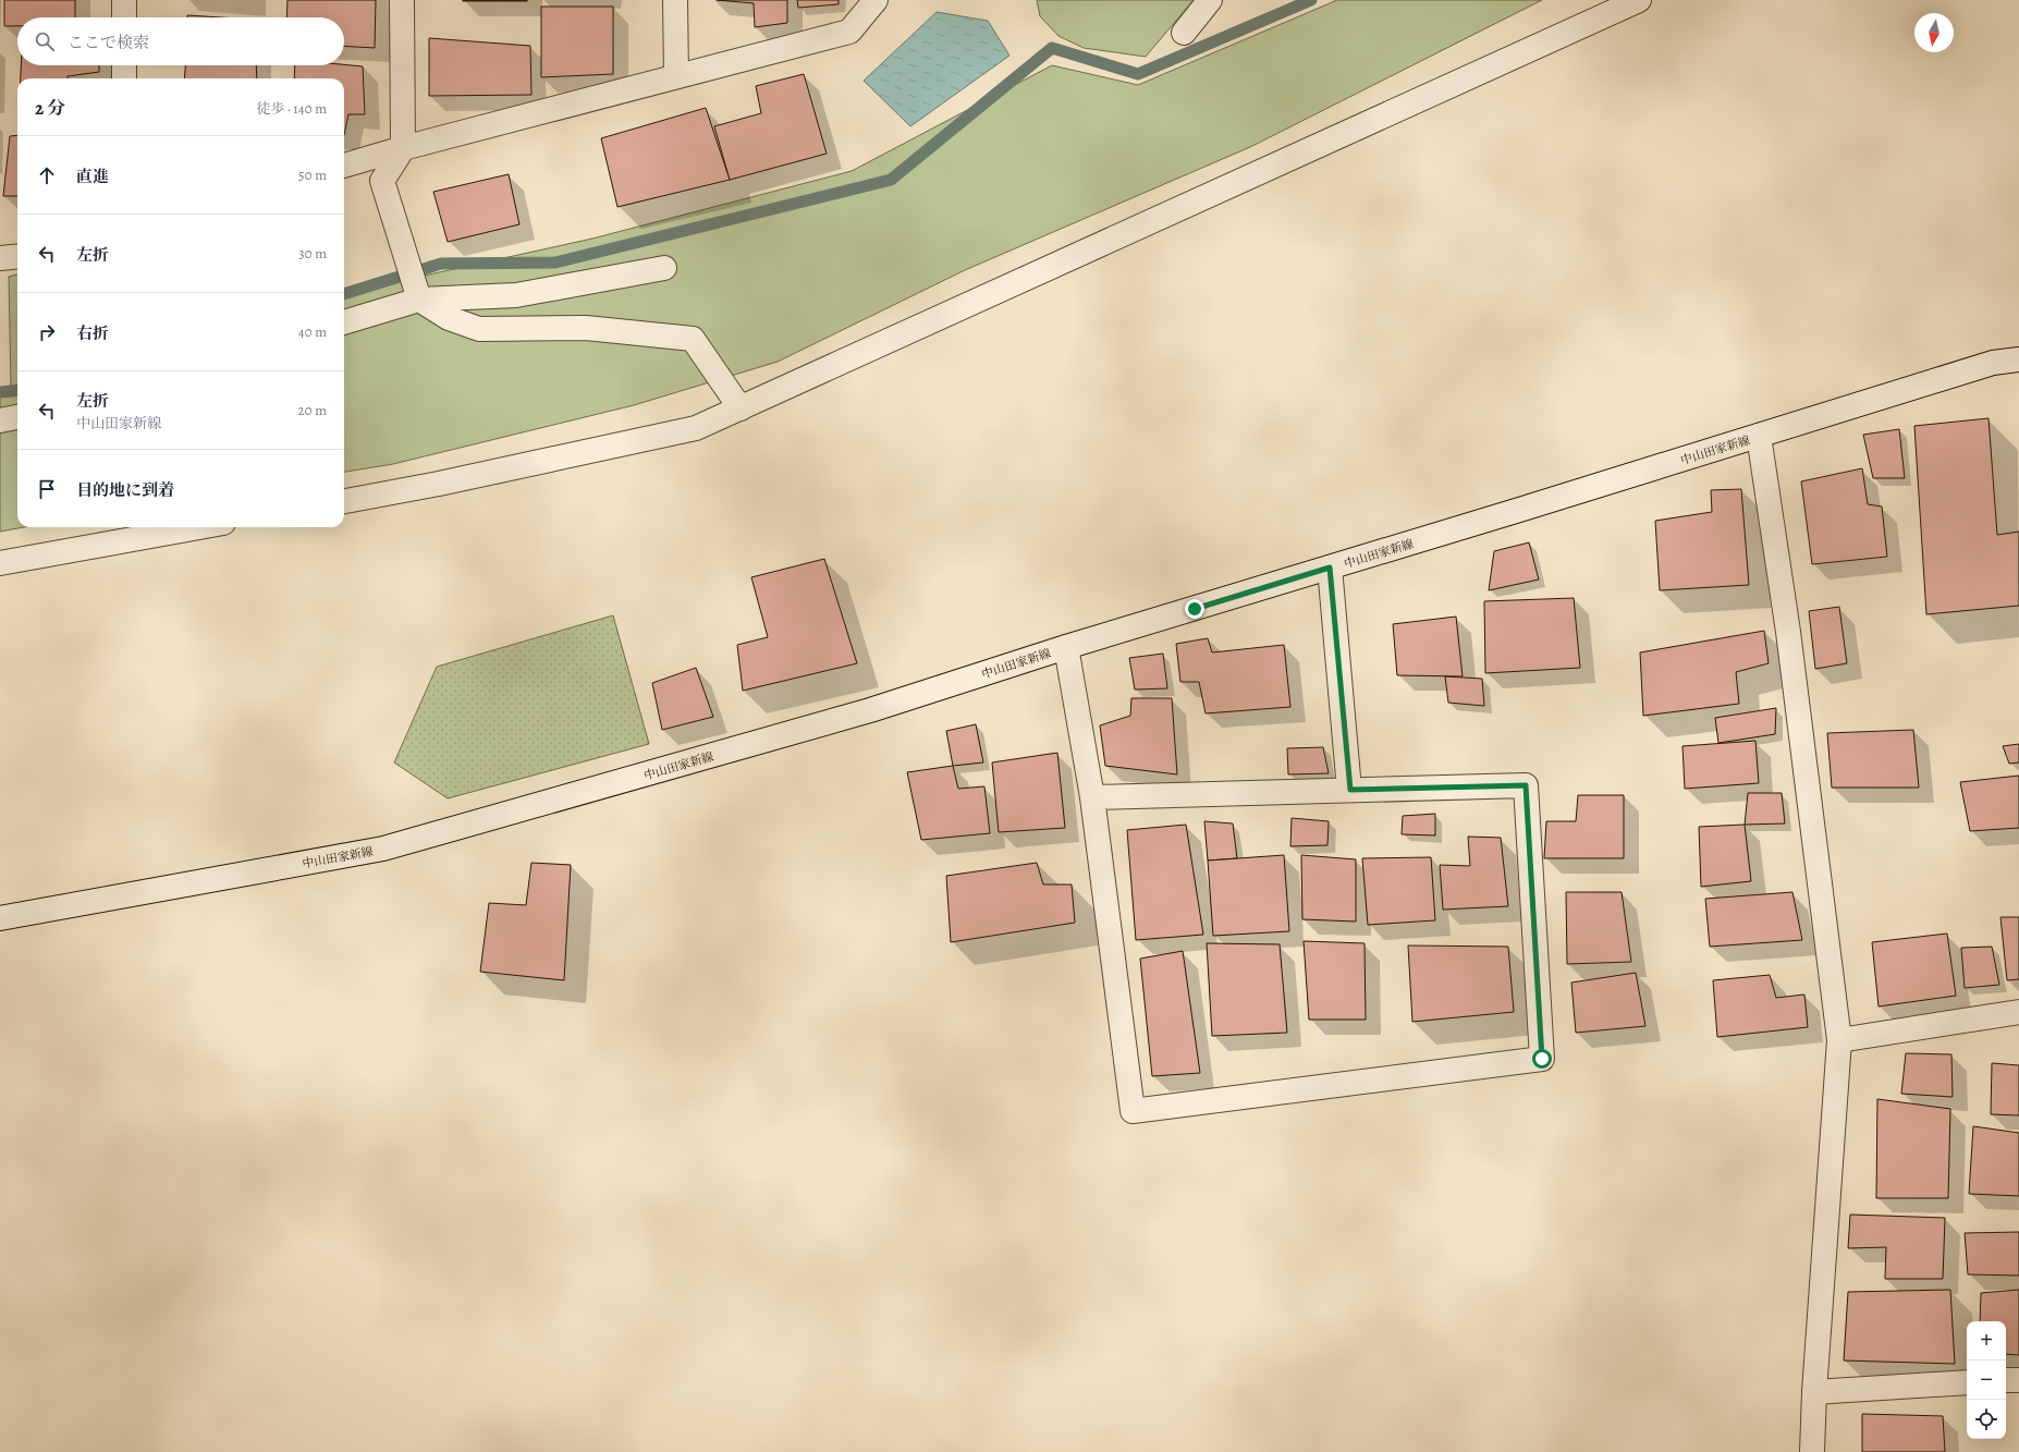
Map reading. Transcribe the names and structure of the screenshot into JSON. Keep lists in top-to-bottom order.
{
  "streets": {
    "street": ["中山田家新線"]
  },
  "north": "bottom",
  "page": {
    "search": "ここで検索",
    "heading": ["2 分", "徒歩 · 140 m"],
    "list": [
      ["直進", "50 m"],
      ["左折", "30 m"],
      ["右折", "40 m"],
      ["左折", "中山田家新線", "20 m"],
      "目的地に到着"
    ],
    "map_buttons": ["+", "−"]
  }
}
